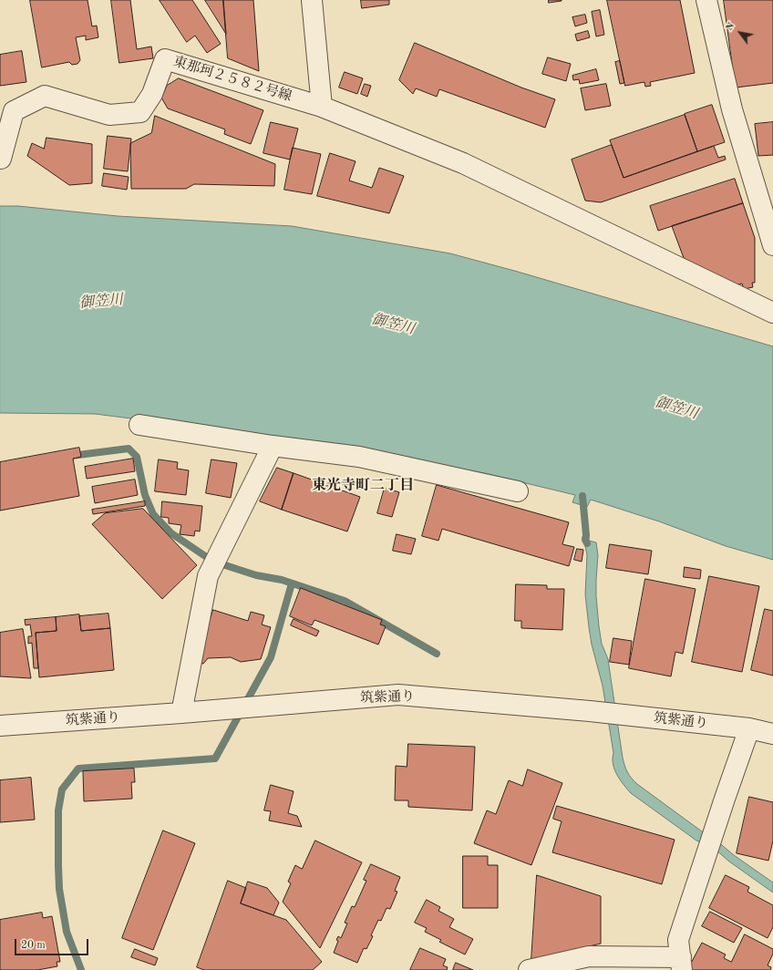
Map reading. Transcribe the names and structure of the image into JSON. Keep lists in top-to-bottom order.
{
  "streets": {
    "street": ["東那珂２５８２号線", "筑紫通り"]
  },
  "districts": ["東光寺町二丁目"],
  "water": ["御笠川"],
  "scale_bar": "20 m",
  "north": "top left"
}
